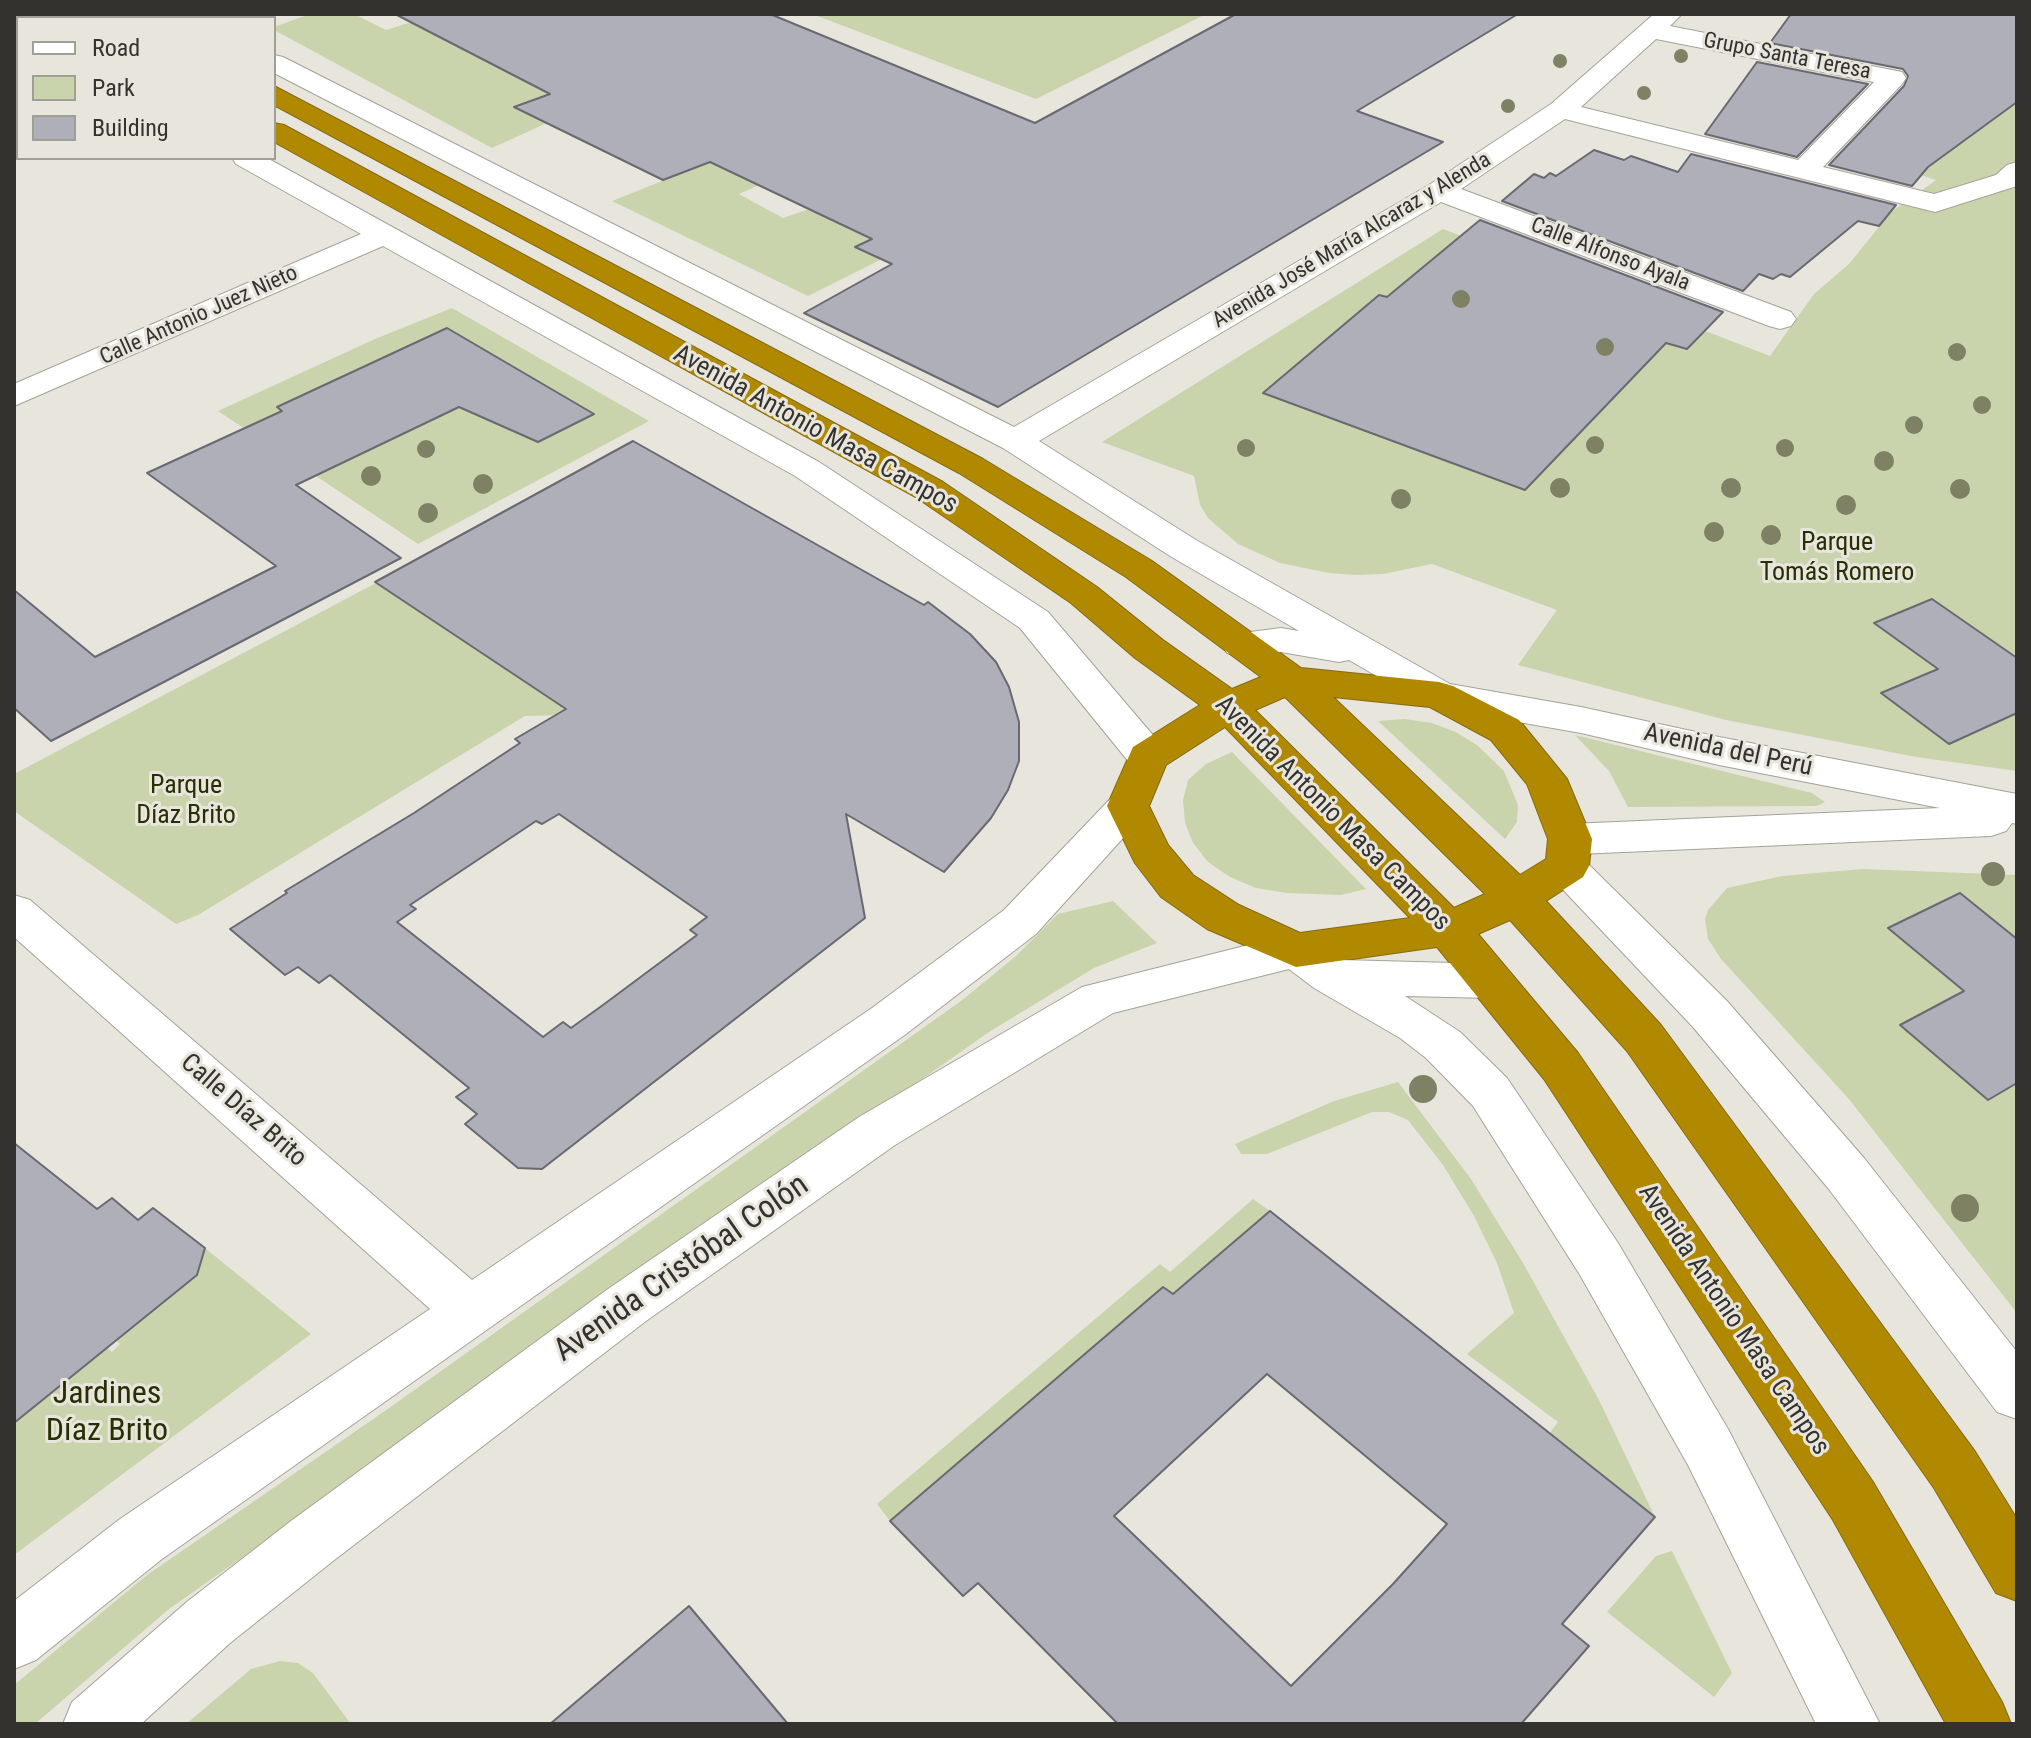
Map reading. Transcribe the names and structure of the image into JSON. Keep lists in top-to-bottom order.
{
  "streets": {
    "highway": ["Avenida Antonio Masa Campos"],
    "street": [
      "Grupo Santa Teresa",
      "Avenida José María Alcaraz y Alenda",
      "Calle Alfonso Ayala",
      "Calle Antonio Juez Nieto",
      "Avenida del Perú",
      "Calle Díaz Brito",
      "Avenida Cristóbal Colón"
    ]
  },
  "crossings": [
    ["Grupo Santa Teresa", "Avenida José María Alcaraz y Alenda"],
    ["Avenida José María Alcaraz y Alenda", "Calle Alfonso Ayala"],
    ["Calle Antonio Juez Nieto", "Avenida Antonio Masa Campos"],
    ["Avenida Antonio Masa Campos", "Avenida Cristóbal Colón"]
  ],
  "parks": ["Parque Tomás Romero", "Parque Díaz Brito", "Jardines Díaz Brito"],
  "legend": ["Road", "Park", "Building"]
}
